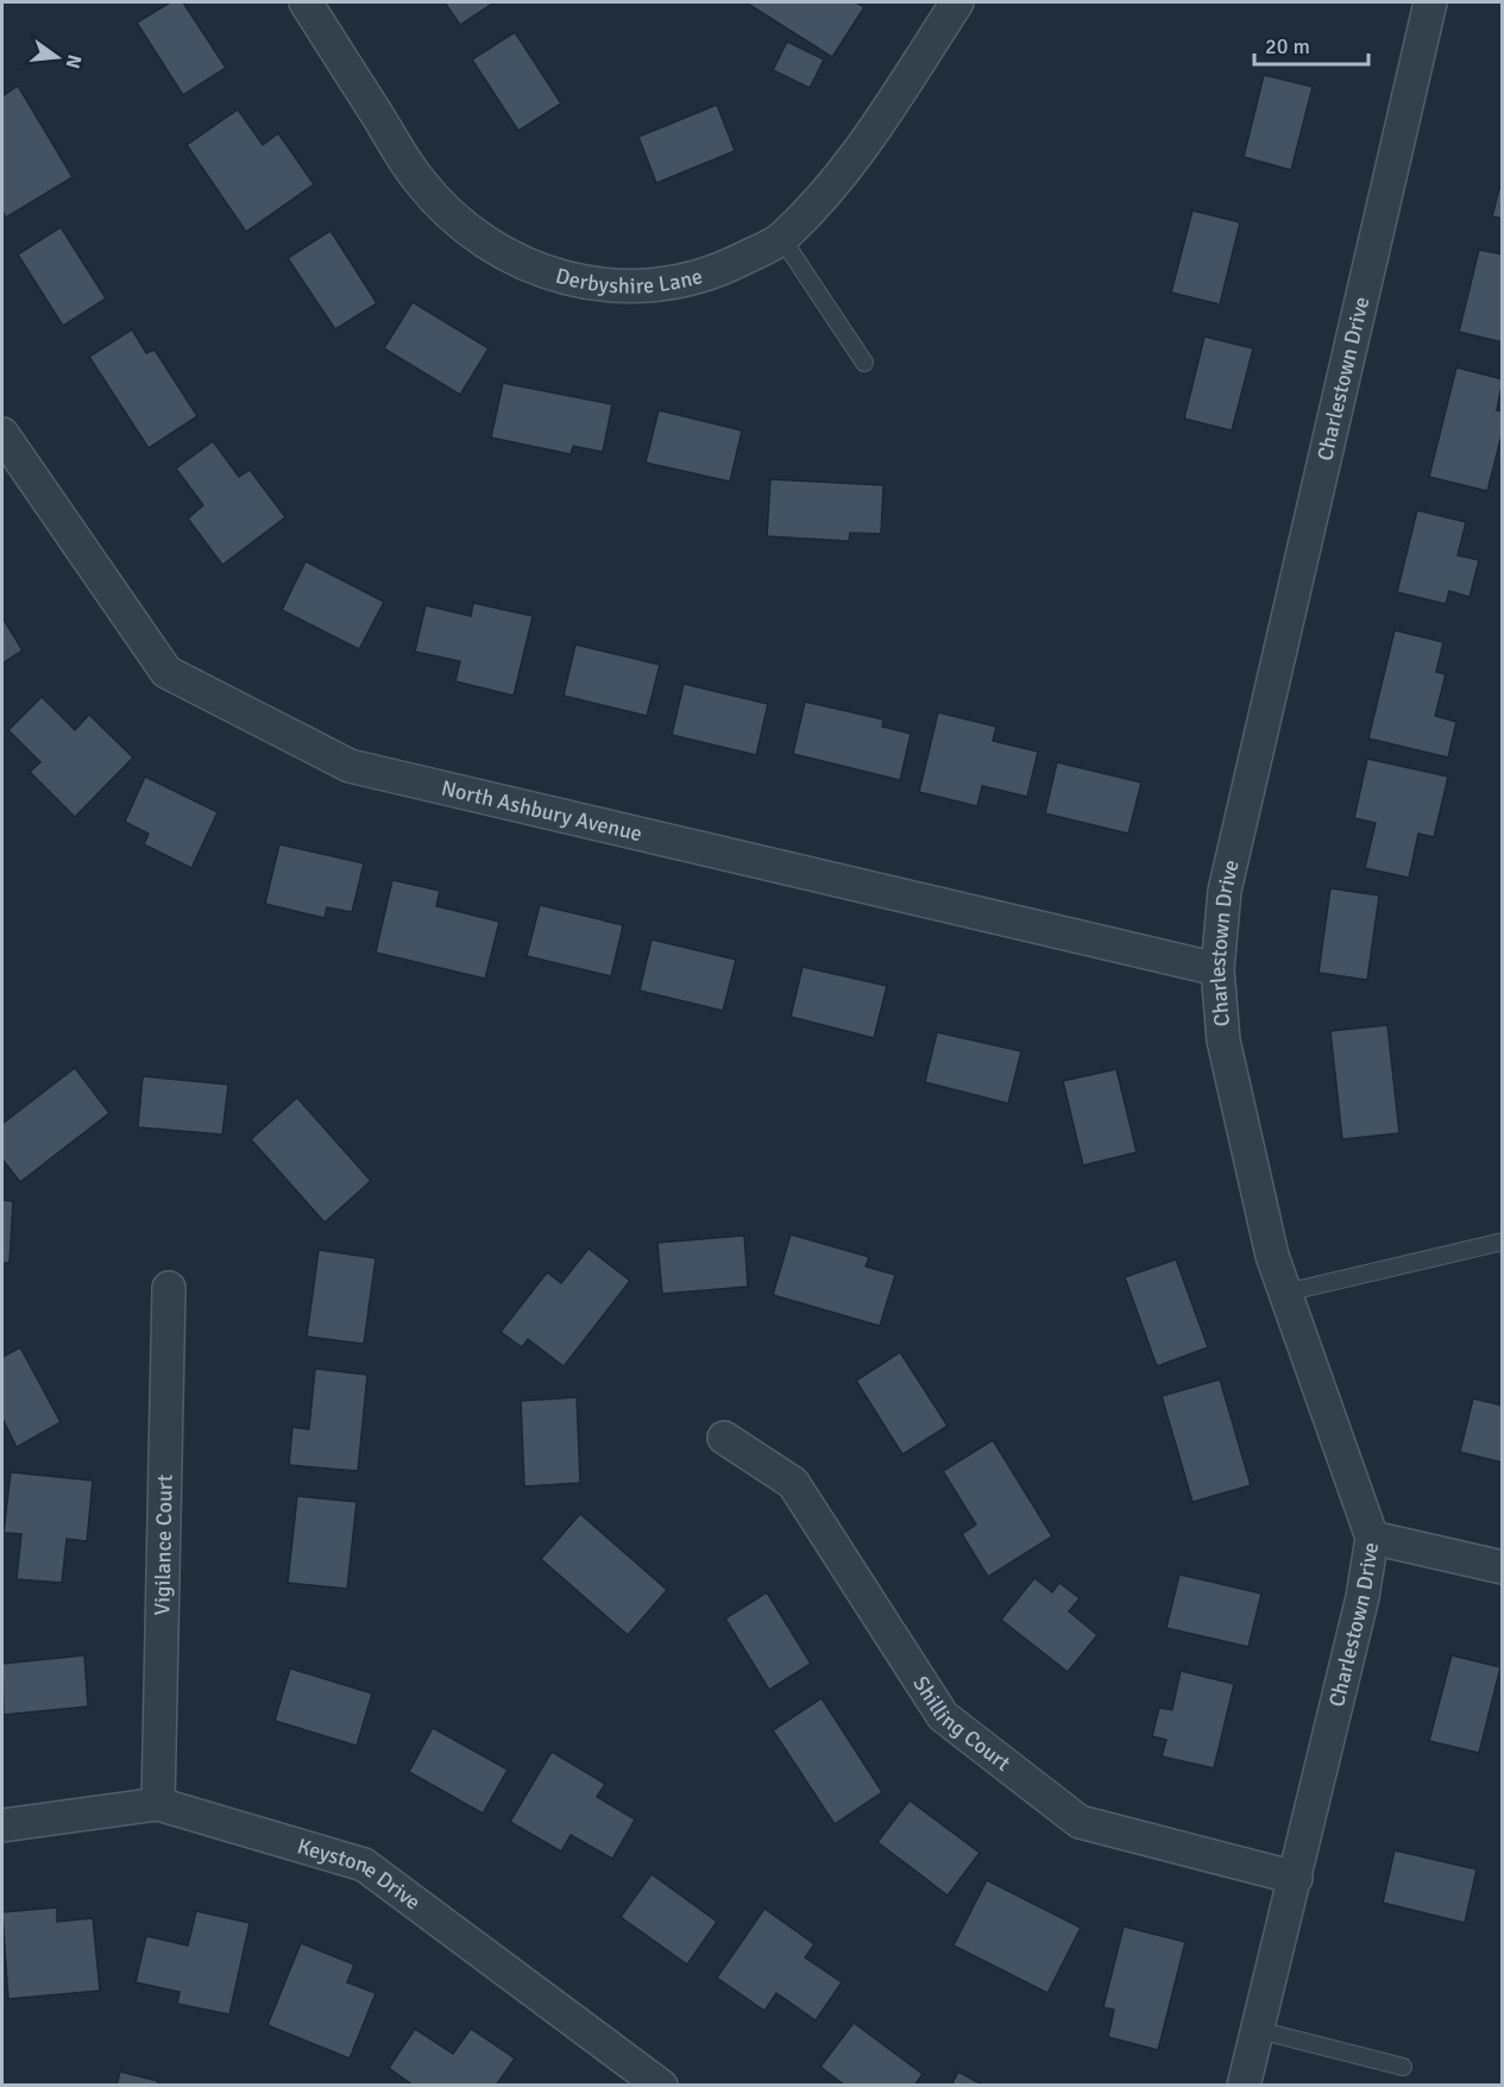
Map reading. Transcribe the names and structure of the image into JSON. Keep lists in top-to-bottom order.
{
  "streets": {
    "street": [
      "Derbyshire Lane",
      "Charlestown Drive",
      "North Ashbury Avenue",
      "Vigilance Court",
      "Shilling Court",
      "Keystone Drive"
    ]
  },
  "crossings": [
    ["Charlestown Drive", "North Ashbury Avenue"],
    ["Charlestown Drive", "Shilling Court"],
    ["Vigilance Court", "Keystone Drive"]
  ],
  "scale_bar": "20 m",
  "north": "right"
}
